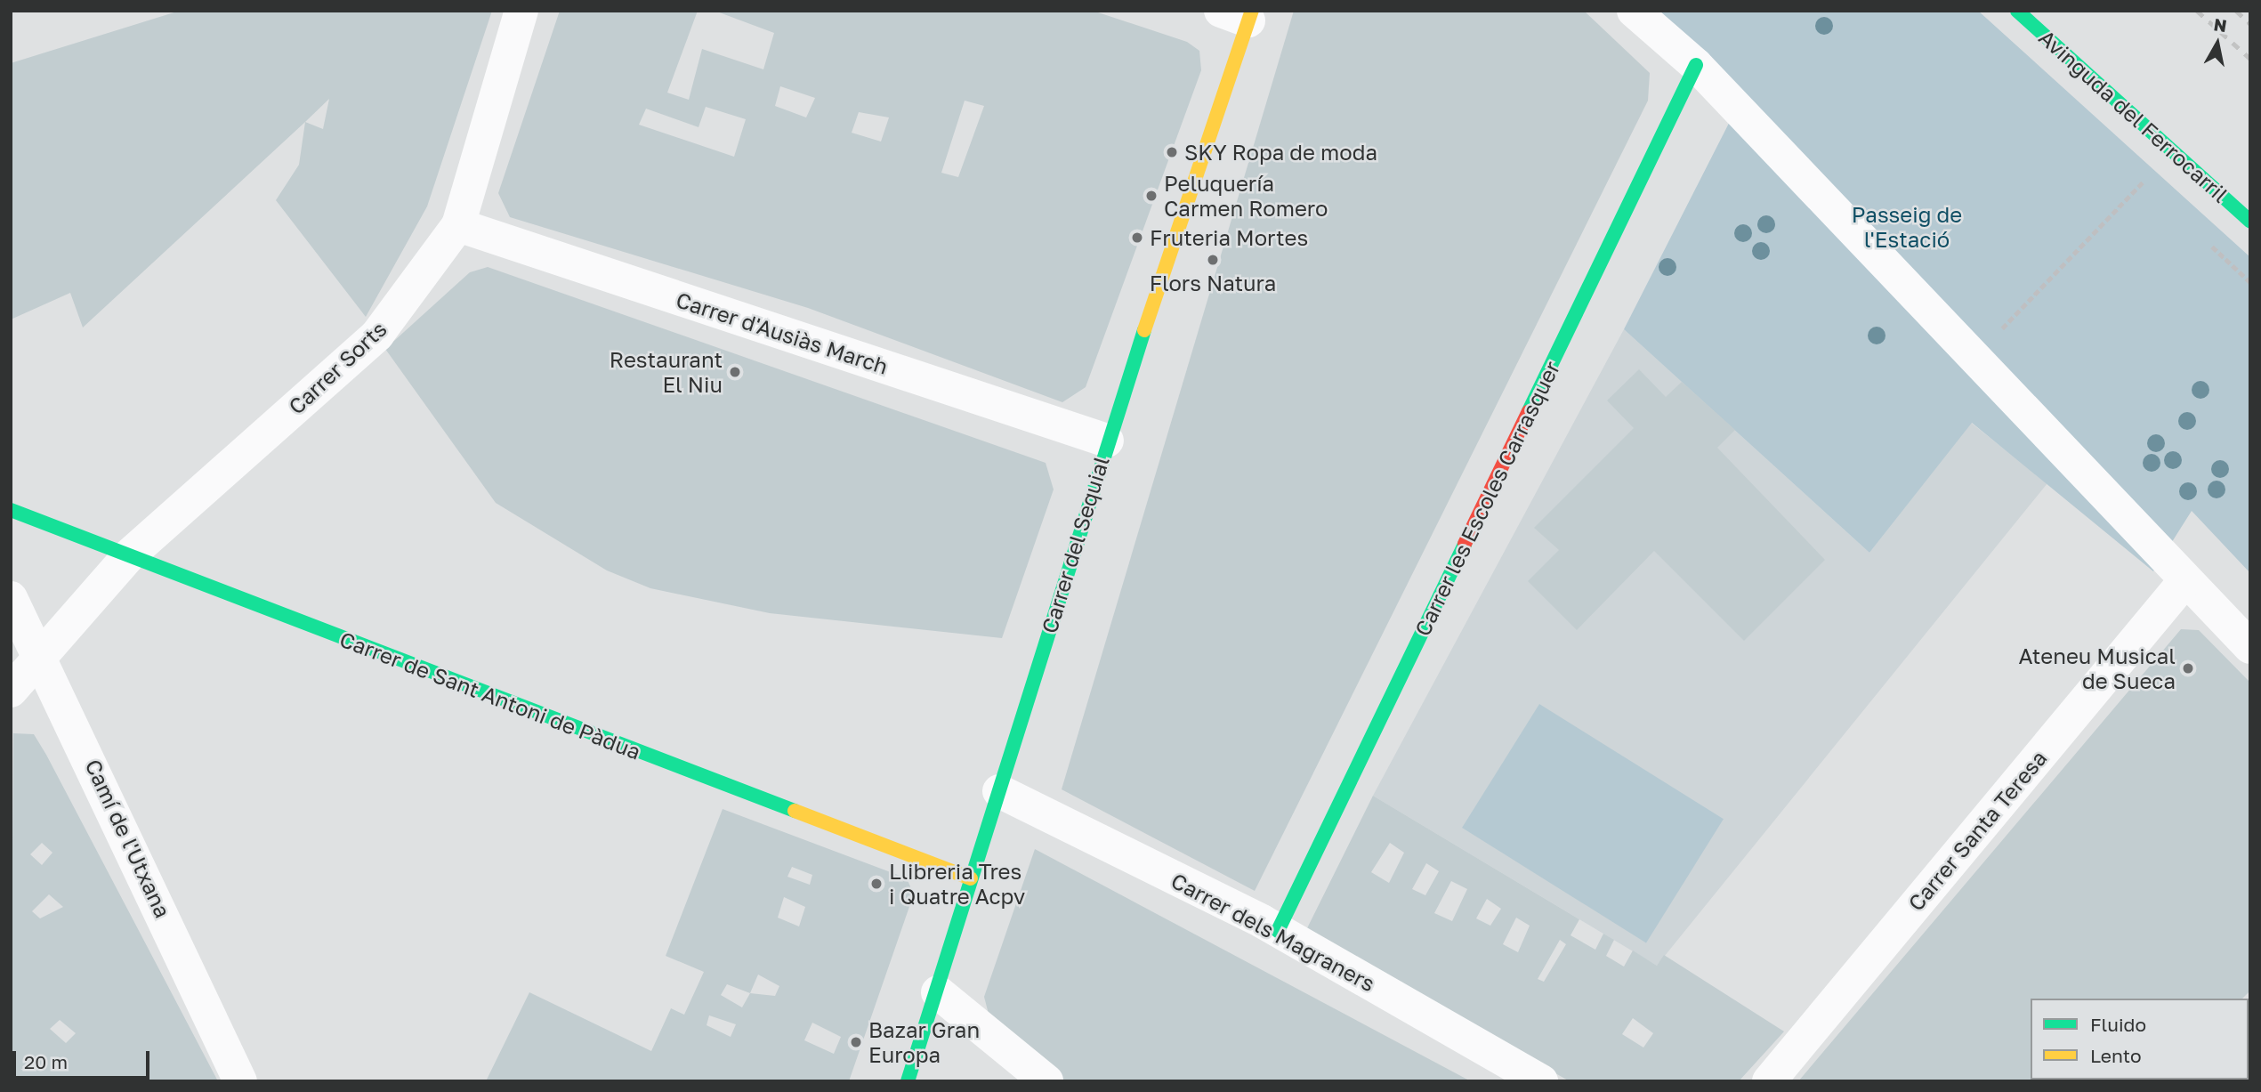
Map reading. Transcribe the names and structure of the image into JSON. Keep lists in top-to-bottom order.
{
  "streets": {
    "street": [
      "Avinguda del Ferrocarril",
      "Carrer d'Ausiàs March",
      "Carrer Sorts",
      "Carrer les Escoles Carrasquer",
      "Carrer del Sequial",
      "Carrer de Sant Antoni de Pàdua",
      "Carrer Santa Teresa",
      "Camí de l'Utxana",
      "Carrer dels Magraners"
    ]
  },
  "crossings": [
    ["Carrer d'Ausiàs March", "Carrer Sorts"],
    ["Carrer d'Ausiàs March", "Carrer del Sequial"],
    ["Carrer Sorts", "Carrer de Sant Antoni de Pàdua"],
    ["Carrer Sorts", "Camí de l'Utxana"],
    ["Carrer les Escoles Carrasquer", "Carrer dels Magraners"],
    ["Carrer del Sequial", "Carrer de Sant Antoni de Pàdua"],
    ["Carrer del Sequial", "Carrer dels Magraners"]
  ],
  "parks": ["Passeig de l'Estació"],
  "places": [
    "SKY Ropa de moda",
    "Peluquería Carmen Romero",
    "Fruteria Mortes",
    "Flors Natura",
    "Restaurant El Niu",
    "Ateneu Musical de Sueca",
    "Llibreria Tres i Quatre Acpv",
    "Bazar Gran Europa"
  ],
  "legend": ["Fluido", "Lento"],
  "scale_bar": "20 m",
  "north": "top"
}
